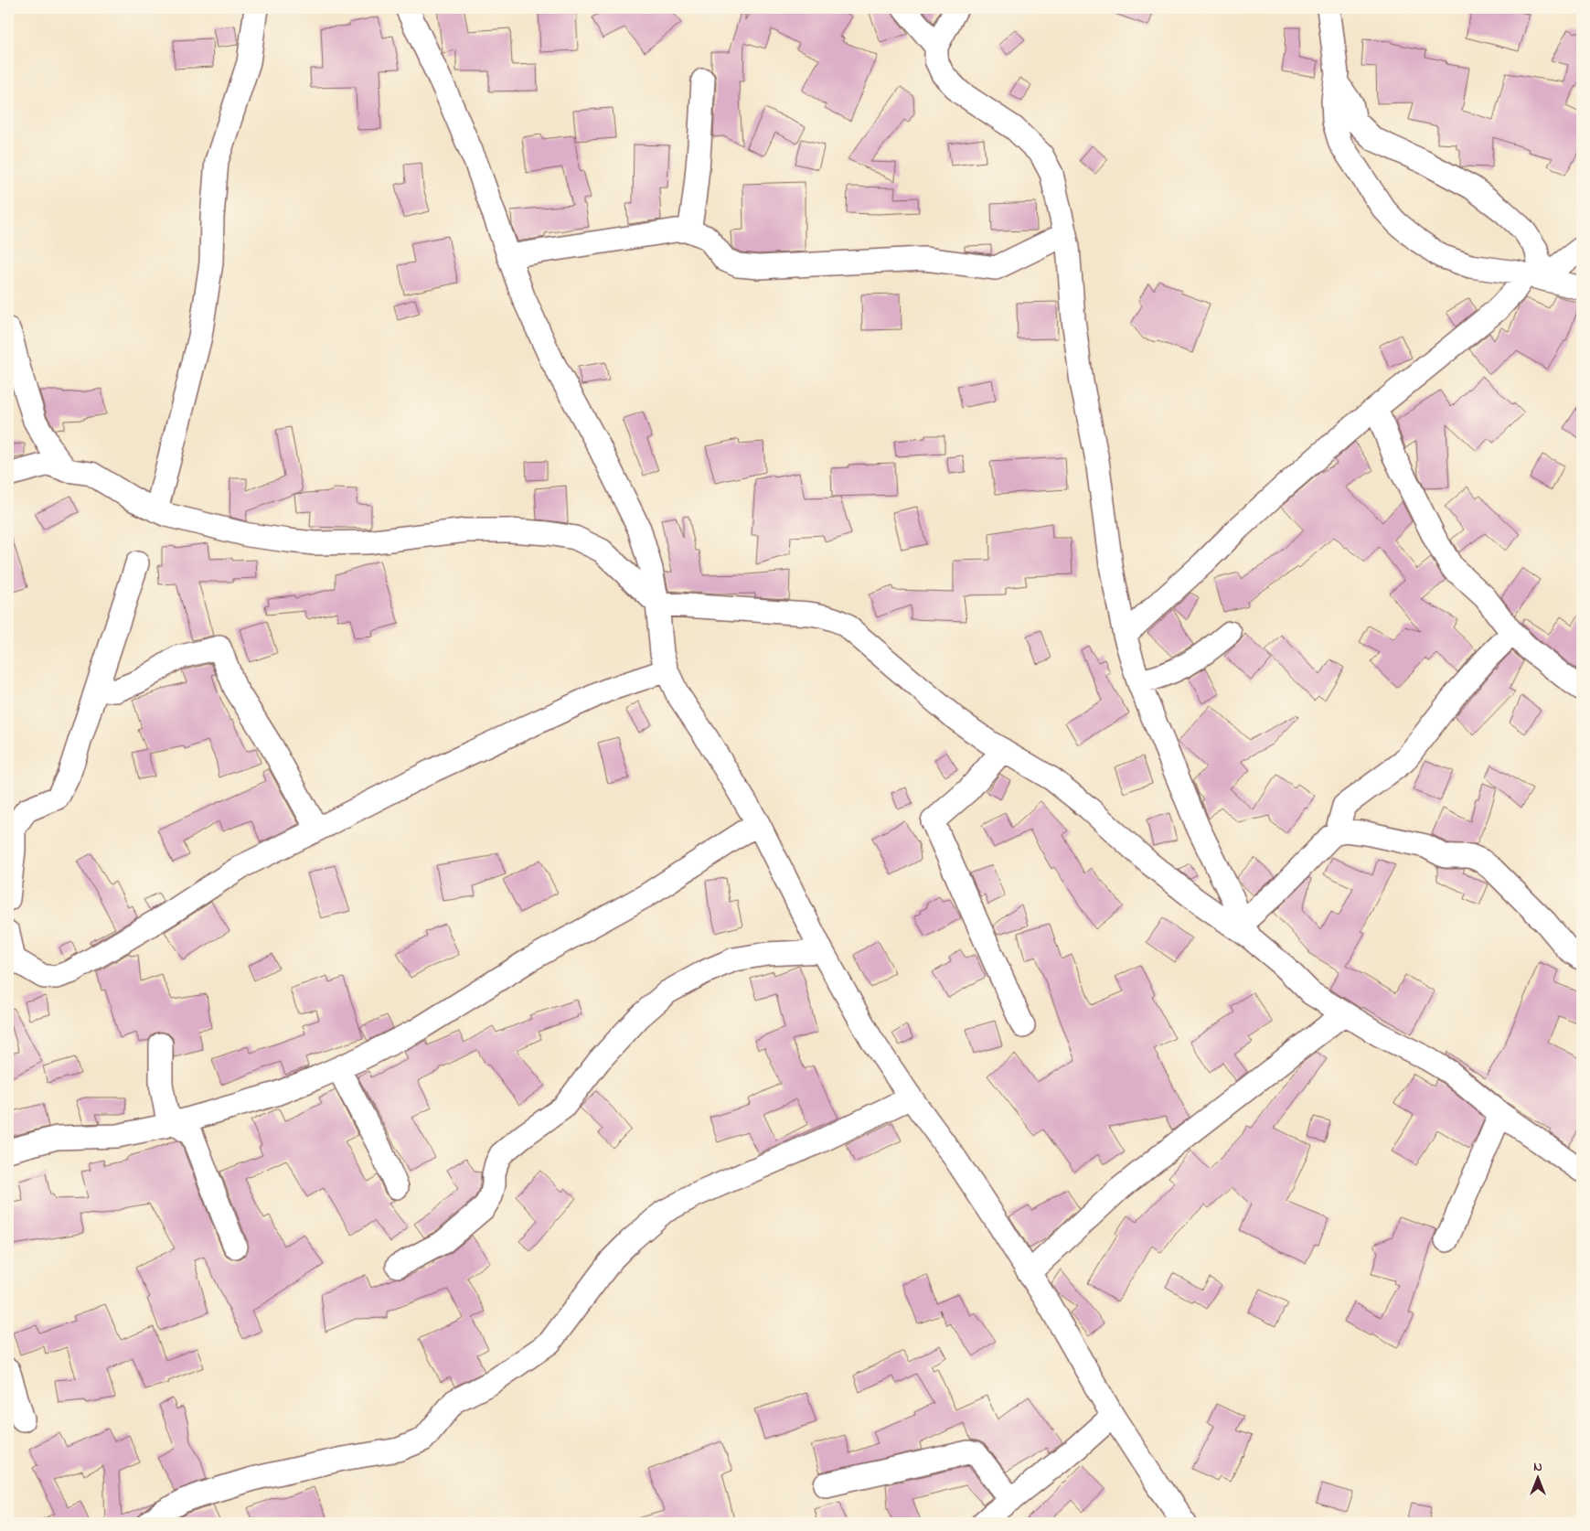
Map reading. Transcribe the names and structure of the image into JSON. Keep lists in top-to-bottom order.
{
  "north": "top"
}
